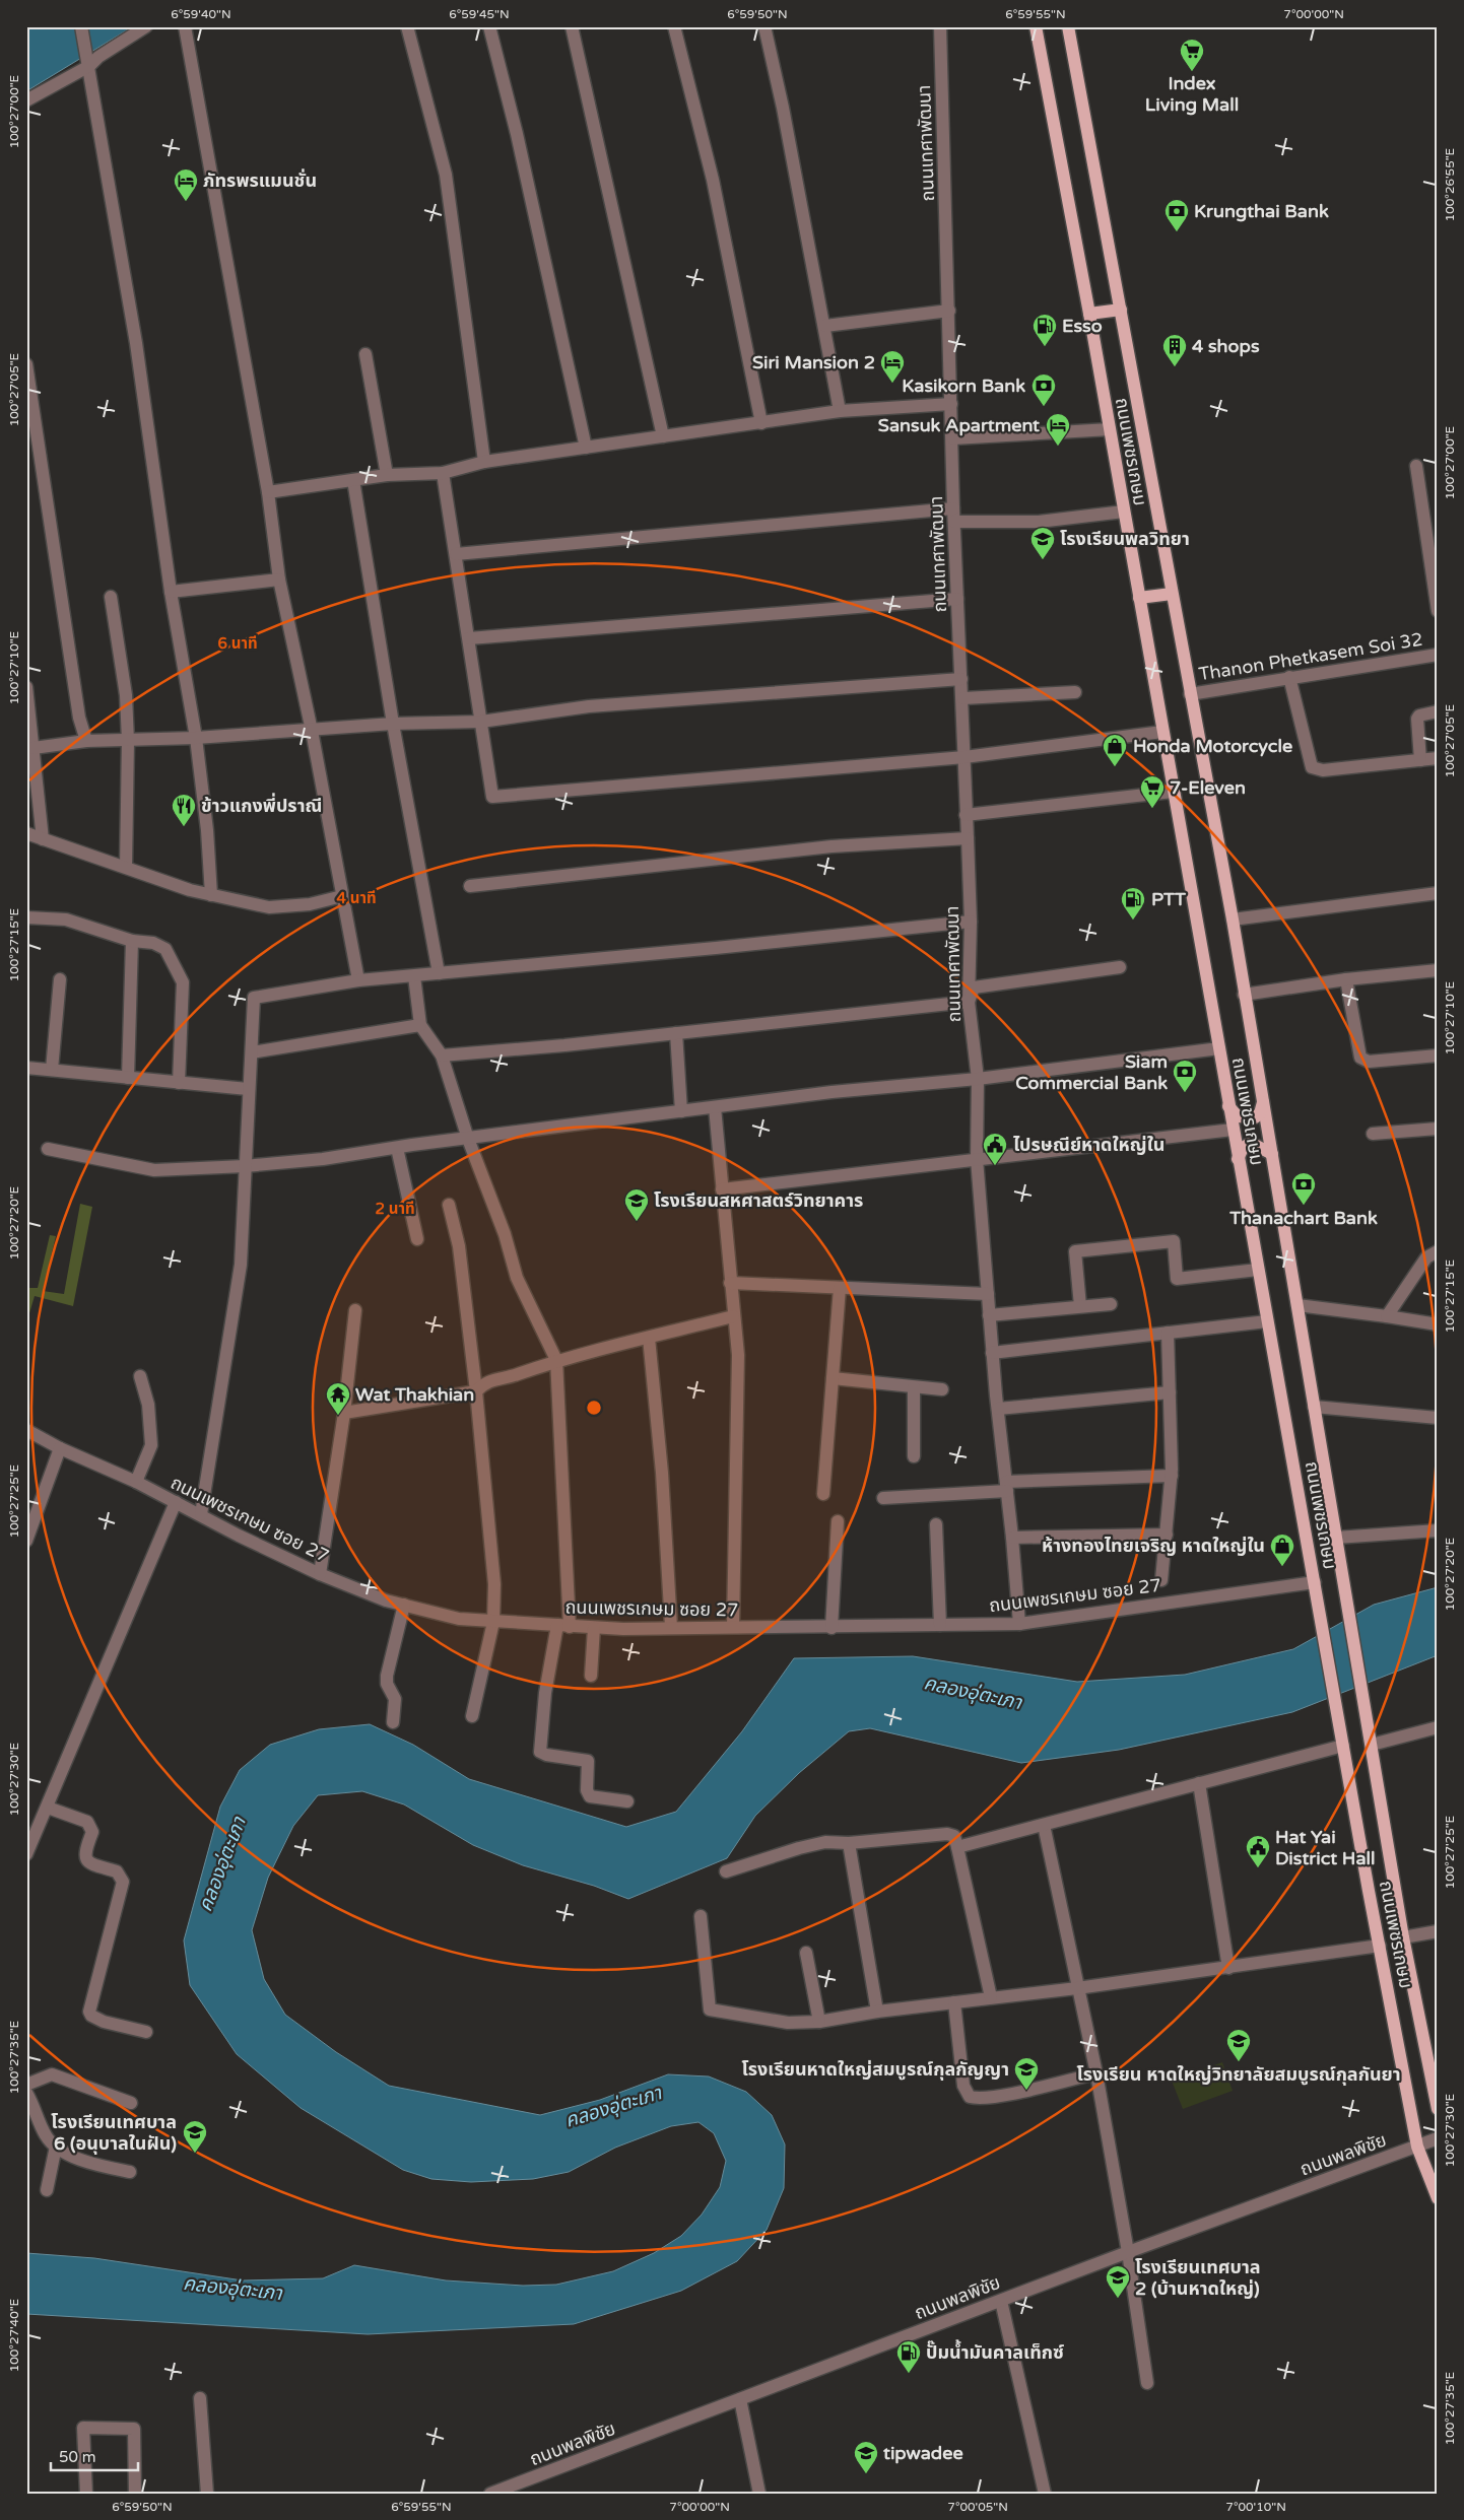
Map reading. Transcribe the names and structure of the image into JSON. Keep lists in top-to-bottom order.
{
  "streets": {
    "main road": ["ถนนเพชรเกษม"],
    "street": [
      "ถนนเทศาพัฒนา",
      "Thanon Phetkasem Soi 32",
      "ถนนเพชรเกษม ซอย 27",
      "ถนนพลพิชัย"
    ]
  },
  "crossings": [
    ["ถนนเทศาพัฒนา", "ถนนเพชรเกษม ซอย 27"],
    ["ถนนเพชรเกษม", "Thanon Phetkasem Soi 32"],
    ["ถนนเพชรเกษม", "ถนนเพชรเกษม ซอย 27"],
    ["ถนนเพชรเกษม", "ถนนพลพิชัย"]
  ],
  "water": ["คลองอุ่ตะเภา"],
  "places": {
    "supermarket": ["Index Living Mall", "7-Eleven"],
    "hotel": ["ภัทรพรแมนชั่น", "Siri Mansion 2", "Sansuk Apartment"],
    "bank": [
      "Krungthai Bank",
      "Kasikorn Bank",
      "Siam Commercial Bank",
      "Thanachart Bank"
    ],
    "fuel station": ["Esso", "PTT", "ปั๊มน้ำมันคาลเท็กซ์"],
    "building": ["4 shops"],
    "school or university": [
      "โรงเรียนพลวิทยา",
      "โรงเรียนสหศาสตร์วิทยาคาร",
      "โรงเรียน หาดใหญ่วิทยาลัยสมบูรณ์กุลกันยา",
      "โรงเรียนหาดใหญ่สมบูรณ์กุลกัญญา",
      "โรงเรียนเทศบาล 6 (อนุบาลในฝัน)",
      "โรงเรียนเทศบาล 2 (บ้านหาดใหญ่)",
      "tipwadee"
    ],
    "shop": ["Honda Motorcycle", "ห้างทองไทยเจริญ หาดใหญ่ใน"],
    "restaurant": ["ข้าวแกงพี่ปราณี"],
    "public building": ["ไปรษณีย์หาดใหญ่ใน", "Hat Yai District Hall"],
    "temple": ["Wat Thakhian"]
  },
  "scale_bar": "50 m",
  "coordinates": [
    "6°59'40\"N",
    "6°59'45\"N",
    "6°59'50\"N",
    "6°59'55\"N",
    "7°00'00\"N",
    "100°27'00\"E",
    "100°26'55\"E",
    "100°27'05\"E",
    "100°27'10\"E",
    "100°27'15\"E",
    "100°27'20\"E",
    "100°27'25\"E",
    "100°27'30\"E",
    "100°27'35\"E",
    "100°27'40\"E",
    "7°00'05\"N",
    "7°00'10\"N"
  ],
  "rings": ["6 นาที", "4 นาที", "2 นาที"]
}
